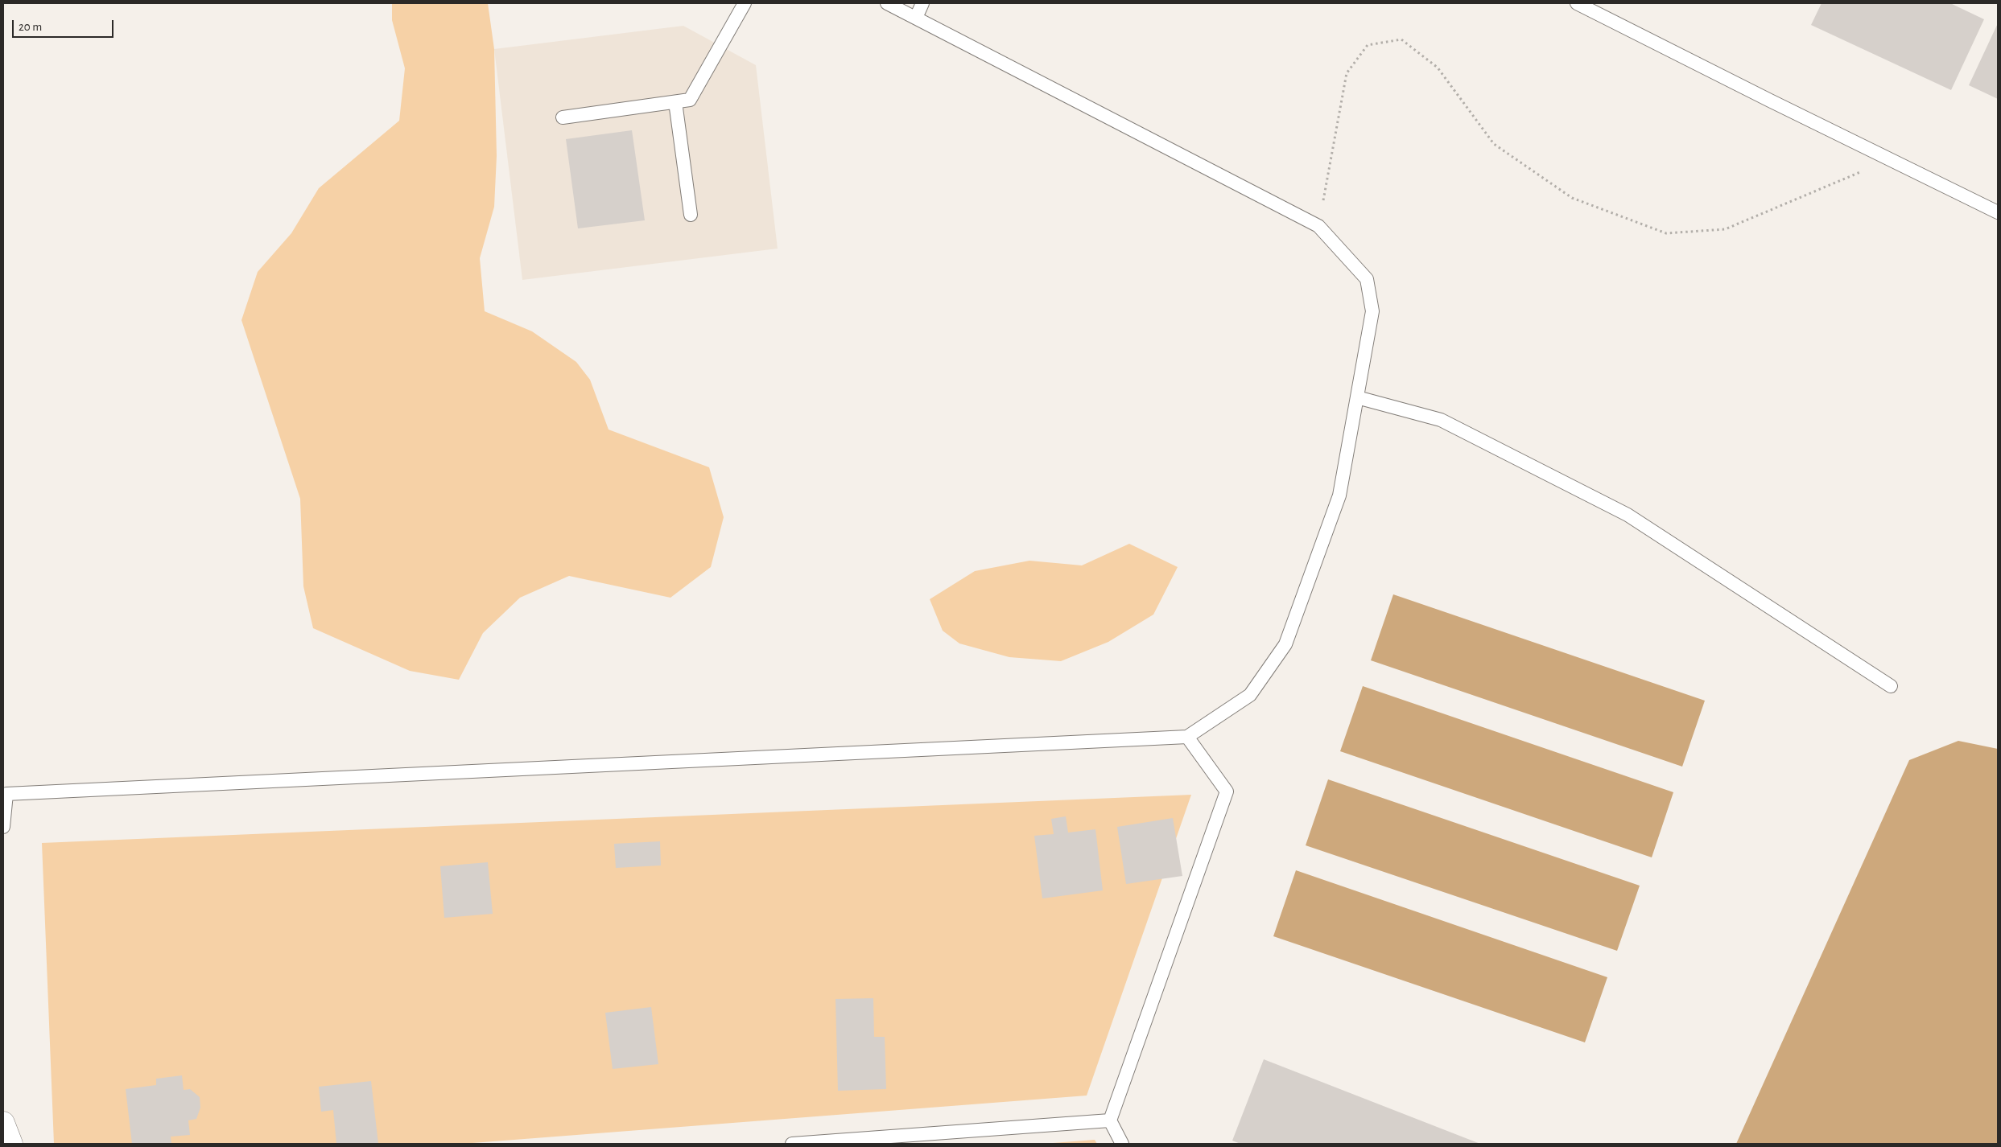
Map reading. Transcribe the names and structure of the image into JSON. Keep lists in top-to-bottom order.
{
  "scale_bar": "20 m"
}
